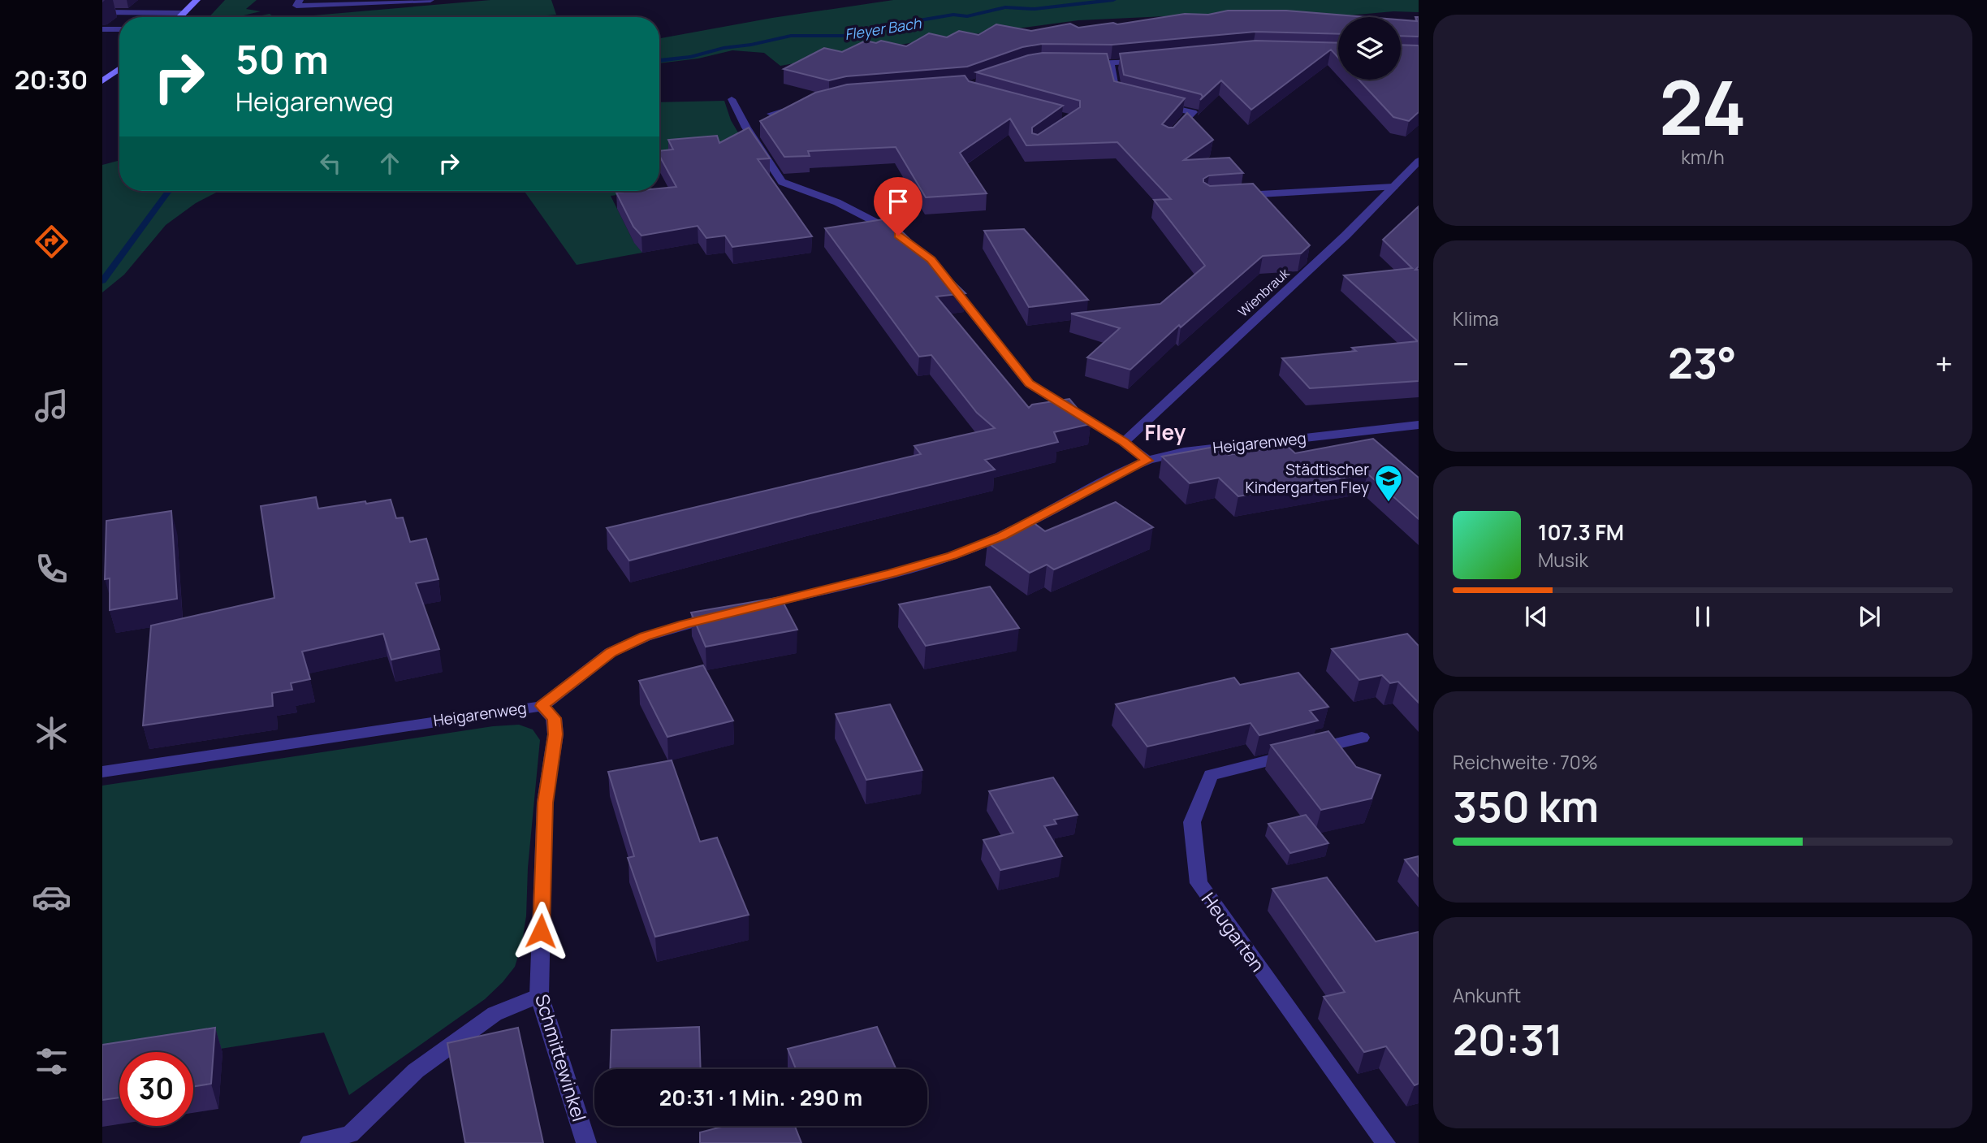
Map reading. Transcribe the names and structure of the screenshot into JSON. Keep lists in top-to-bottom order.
{
  "streets": {
    "street": [
      "Wienbrauk",
      "Heigarenweg",
      "Heugarten",
      "Schmittewinkel"
    ]
  },
  "crossings": [
    ["Heigarenweg", "Schmittewinkel"]
  ],
  "districts": ["Fley"],
  "water": ["Fleyer Bach"],
  "places": {
    "school or university": ["Städtischer Kindergarten Fley"]
  },
  "page": {
    "tabs": "20:30",
    "tile": [
      ["24", "km/h"],
      "Klima",
      ["Reichweite · 70%", "350 km"],
      ["Ankunft", "20:31"]
    ],
    "turn": ["50 m", "Heigarenweg"],
    "heat": ["−", "23°", "+"],
    "song": ["107.3 FM", "Musik"],
    "limit": "30",
    "trip": "20:31 · 1 Min. · 290 m"
  }
}
